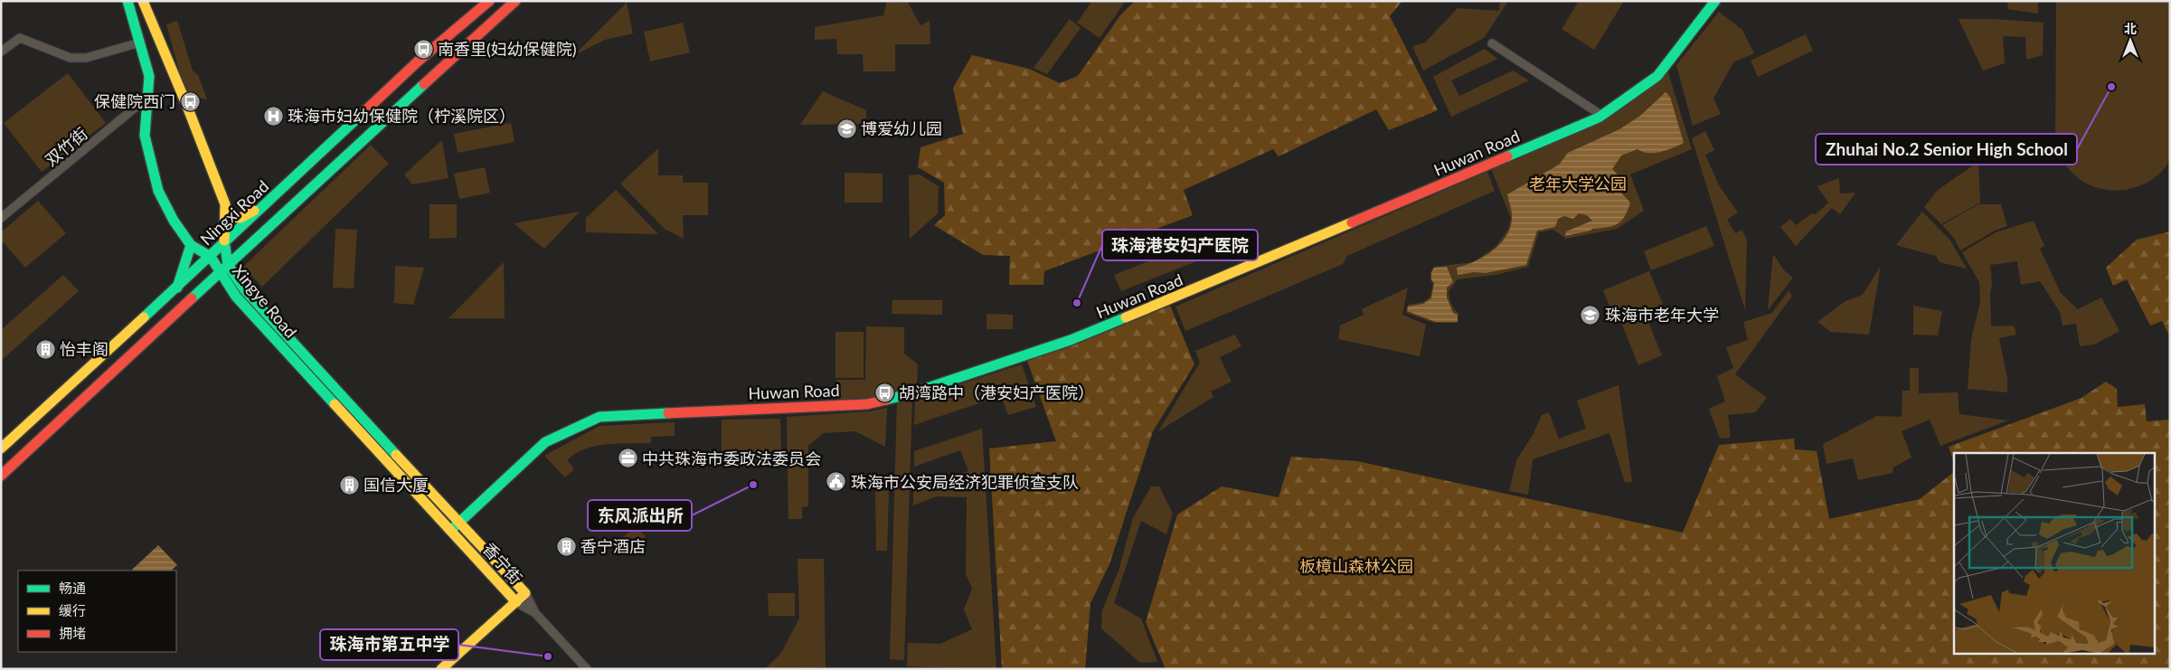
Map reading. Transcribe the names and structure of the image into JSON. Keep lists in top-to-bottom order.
{
  "streets": {
    "main road": [
      "Huwan Road",
      "Ningxi Road",
      "Xingye Road",
      "香宁街"
    ],
    "street": ["双竹街"]
  },
  "crossings": [
    ["双竹街", "Xingye Road"],
    ["Huwan Road", "Xingye Road"],
    ["Huwan Road", "香宁街"],
    ["Ningxi Road", "Xingye Road"],
    ["Xingye Road", "香宁街"]
  ],
  "parks": ["老年大学公园", "板樟山森林公园"],
  "places": {
    "bus stop": ["南香里(妇幼保健院)", "保健院西门", "胡湾路中（港安妇产医院）"],
    "other": [
      "Zhuhai No.2 Senior High School",
      "珠海港安妇产医院",
      "东风派出所",
      "珠海市第五中学"
    ],
    "hospital": ["珠海市妇幼保健院（柠溪院区）"],
    "school or university": ["博爱幼儿园", "珠海市老年大学"],
    "building": ["怡丰阁", "国信大厦", "香宁酒店"],
    "office": ["中共珠海市委政法委员会"],
    "public building": ["珠海市公安局经济犯罪侦查支队"]
  },
  "legend": ["畅通", "缓行", "拥堵"],
  "north": "top"
}
